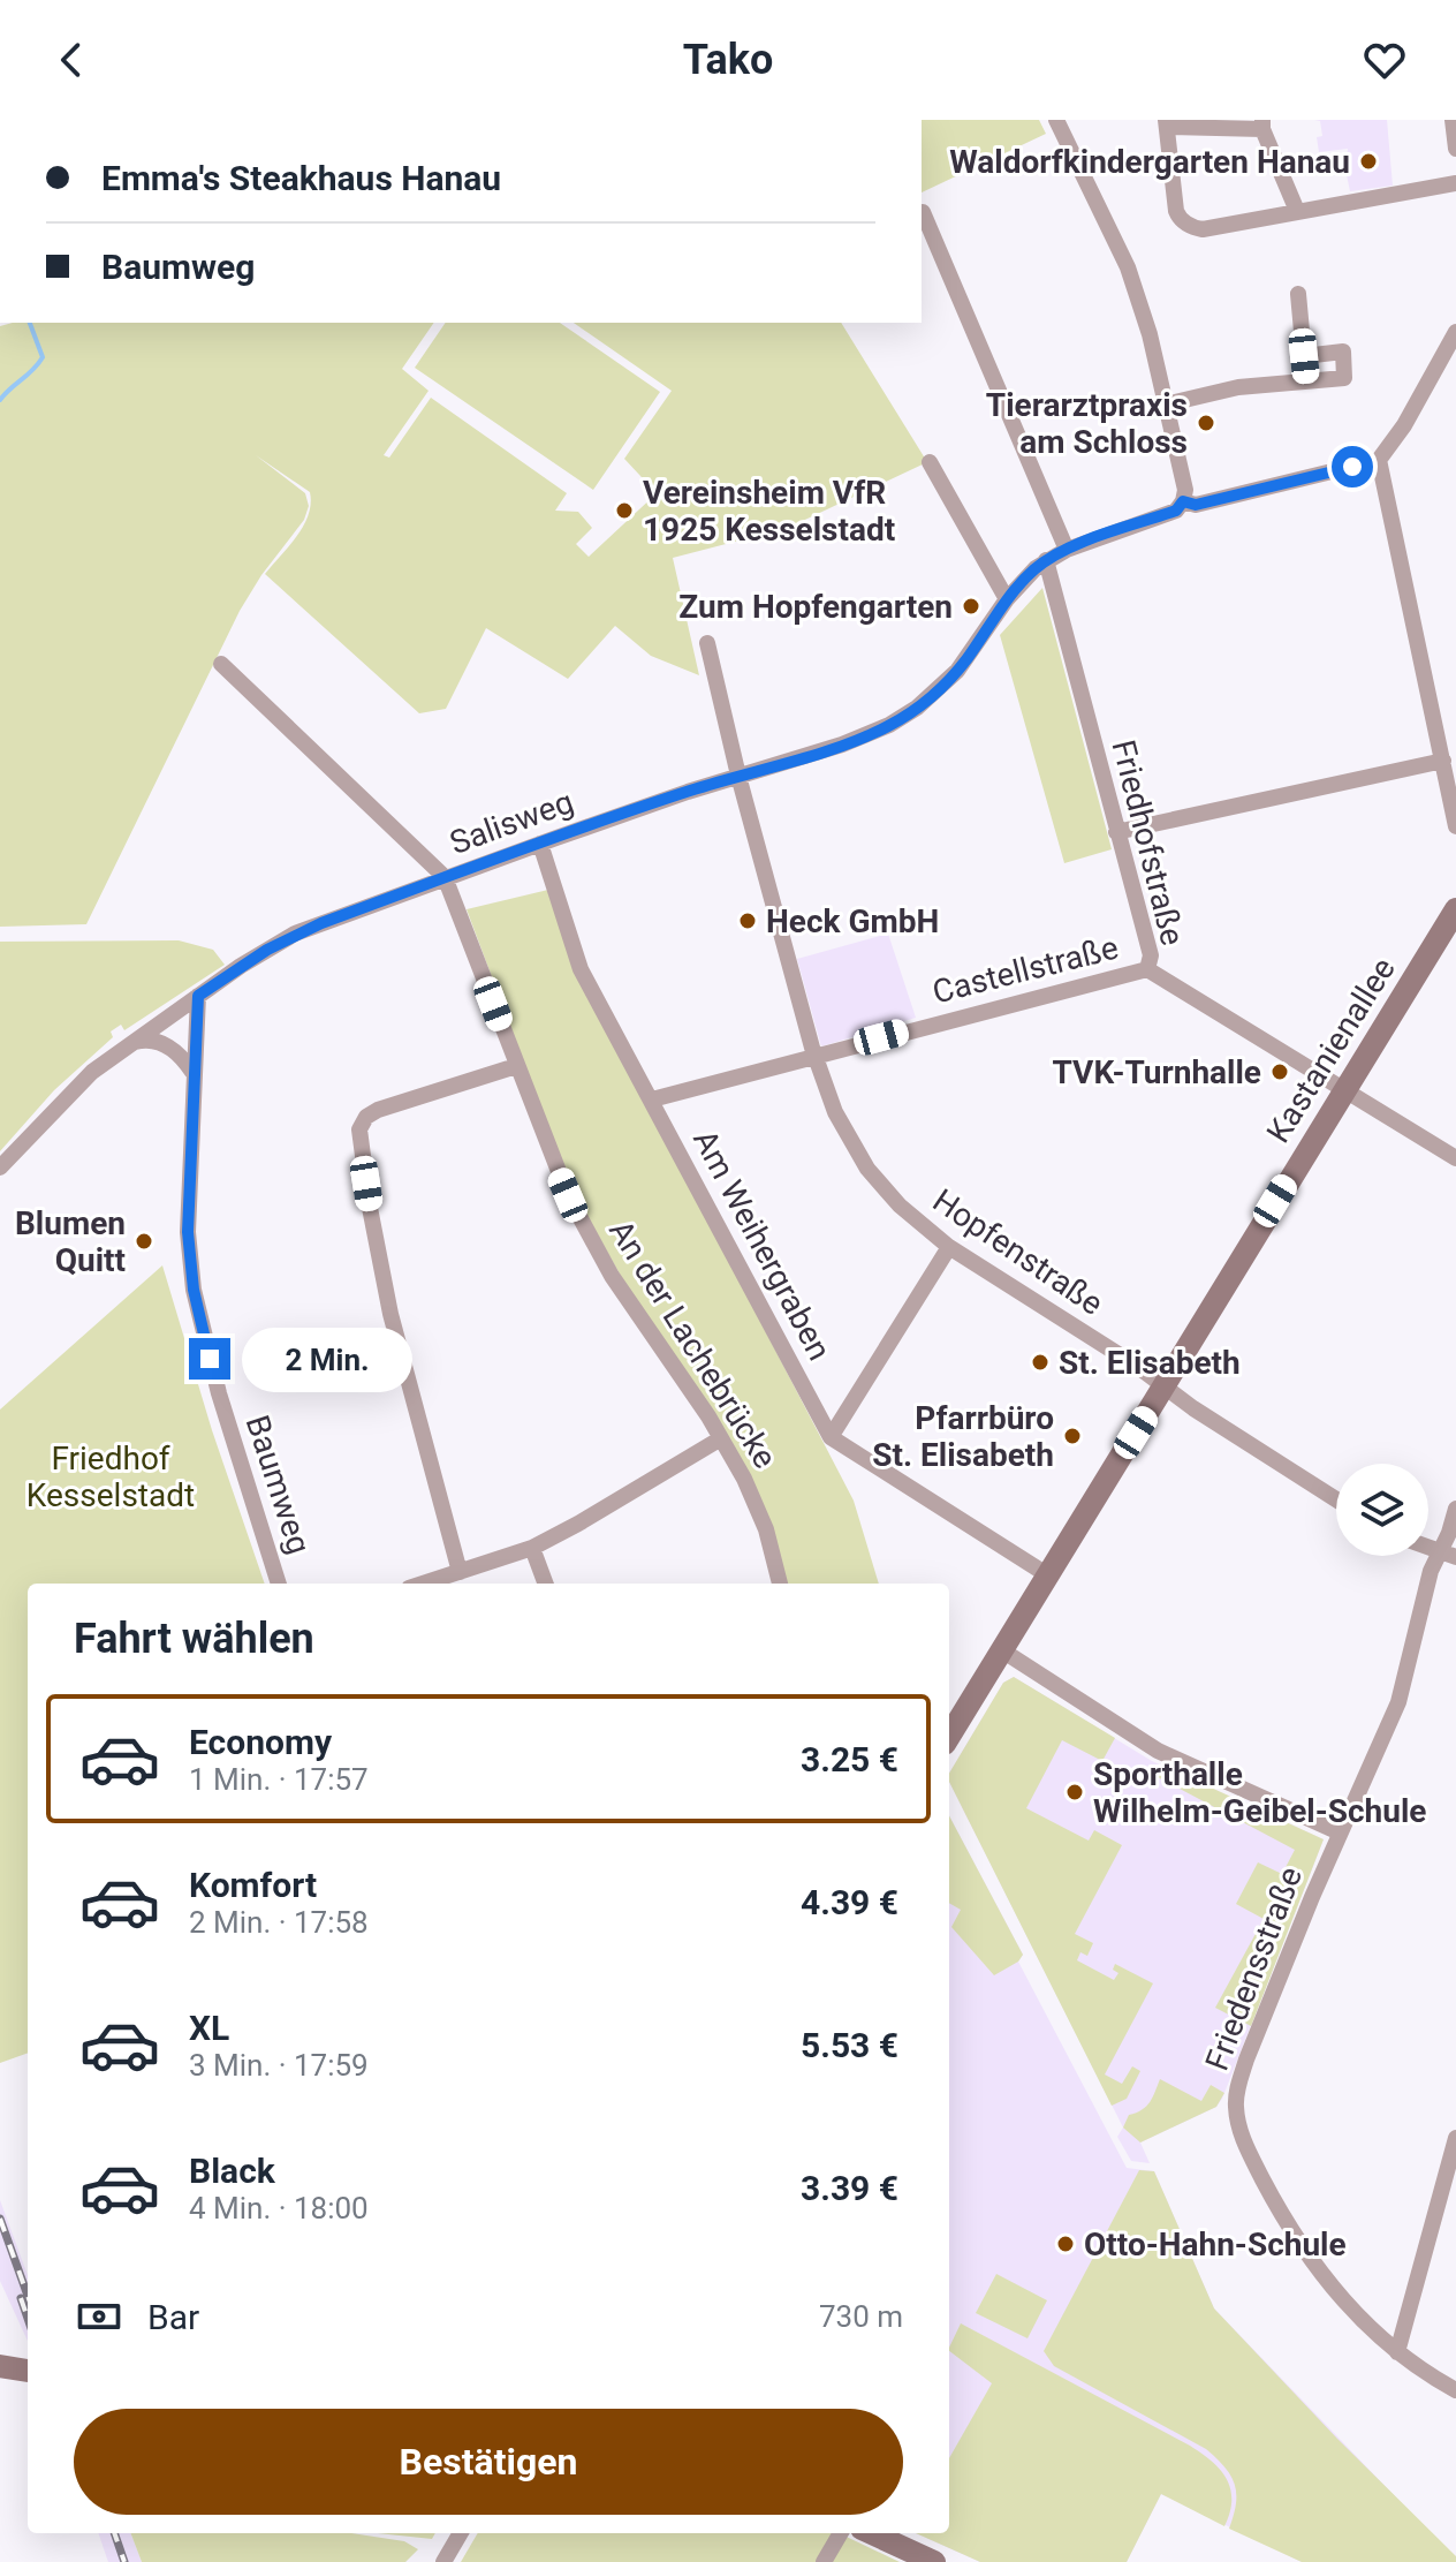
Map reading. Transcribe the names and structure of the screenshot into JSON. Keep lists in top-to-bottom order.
{
  "streets": {
    "street": [
      "Salisweg",
      "Friedhofstraße",
      "Castellstraße",
      "Kastanienallee",
      "Am Weihergraben",
      "Hopfenstraße",
      "An der Lachebrücke",
      "Baumweg",
      "Friedensstraße"
    ]
  },
  "crossings": [
    ["Salisweg", "Friedhofstraße"],
    ["Salisweg", "Am Weihergraben"],
    ["Salisweg", "Hopfenstraße"],
    ["Salisweg", "An der Lachebrücke"],
    ["Salisweg", "Baumweg"],
    ["Friedhofstraße", "Castellstraße"],
    ["Friedhofstraße", "Kastanienallee"],
    ["Castellstraße", "Am Weihergraben"],
    ["Castellstraße", "Hopfenstraße"],
    ["Kastanienallee", "Am Weihergraben"],
    ["Kastanienallee", "Hopfenstraße"]
  ],
  "parks": ["Friedhof Kesselstadt"],
  "places": [
    "Waldorfkindergarten Hanau",
    "Tierarztpraxis am Schloss",
    "Vereinsheim VfR 1925 Kesselstadt",
    "Zum Hopfengarten",
    "Heck GmbH",
    "TVK-Turnhalle",
    "Blumen Quitt",
    "St. Elisabeth",
    "Pfarrbüro St. Elisabeth",
    "Sporthalle Wilhelm-Geibel-Schule",
    "Otto-Hahn-Schule"
  ],
  "page": {
    "header": "Tako",
    "banner": ["Emma's Steakhaus Hanau", "Baumweg"],
    "bubble": "2 Min.",
    "heading": "Fahrt wählen",
    "list": [
      {
        "name": "Economy",
        "note": "1 Min. · 17:57",
        "value": "3.25 €"
      },
      {
        "name": "Komfort",
        "note": "2 Min. · 17:58",
        "value": "4.39 €"
      },
      {
        "name": "XL",
        "note": "3 Min. · 17:59",
        "value": "5.53 €"
      },
      {
        "name": "Black",
        "note": "4 Min. · 18:00",
        "value": "3.39 €"
      }
    ],
    "pay": ["Bar", "730 m"],
    "buttons": "Bestätigen"
  }
}
